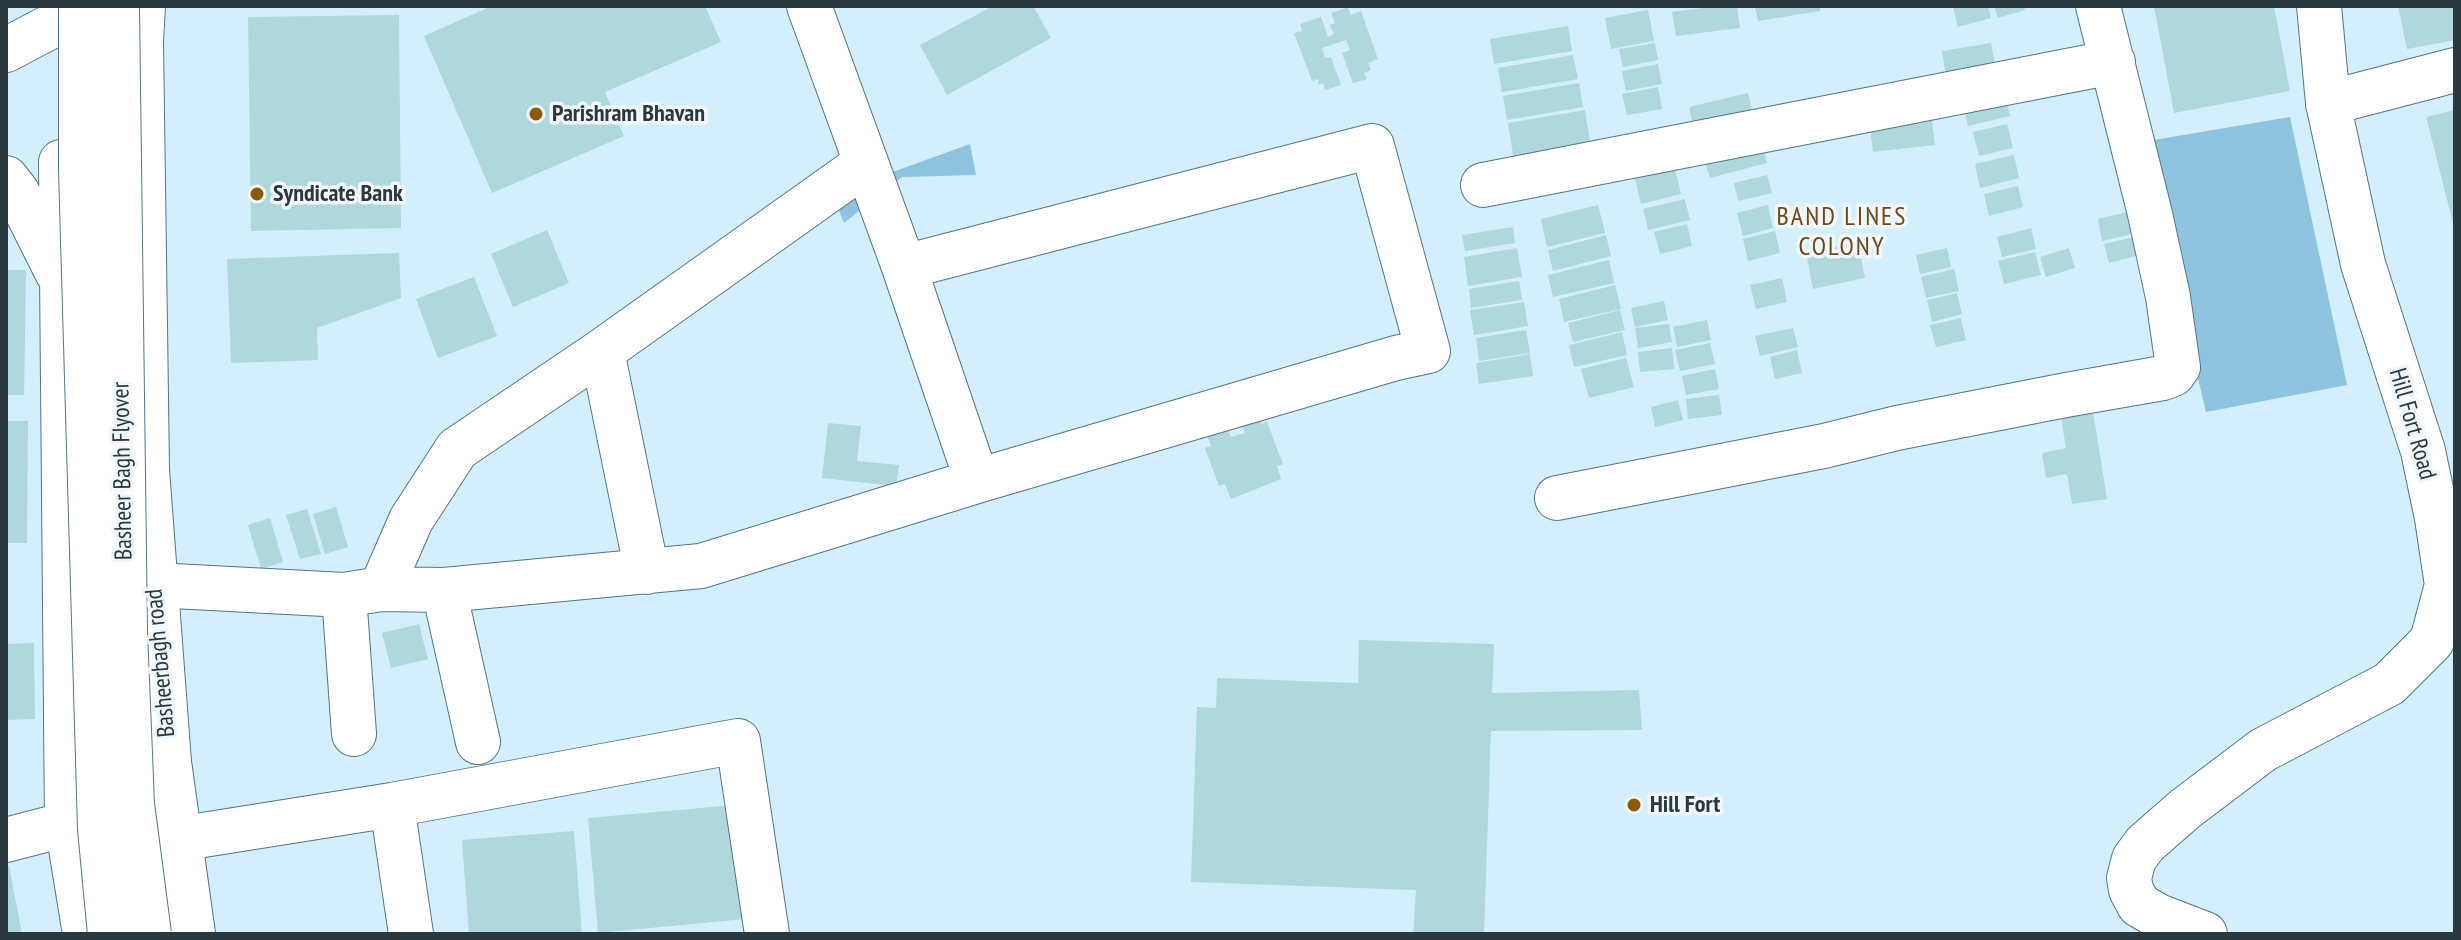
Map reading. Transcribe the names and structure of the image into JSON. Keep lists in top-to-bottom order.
{
  "streets": {
    "street": ["Hill Fort Road", "Basheer Bagh Flyover", "Basheerbagh road"]
  },
  "crossings": [
    ["Basheer Bagh Flyover", "Basheerbagh road"]
  ],
  "districts": ["BAND LINES COLONY"],
  "places": ["Parishram Bhavan", "Syndicate Bank", "Hill Fort"]
}
